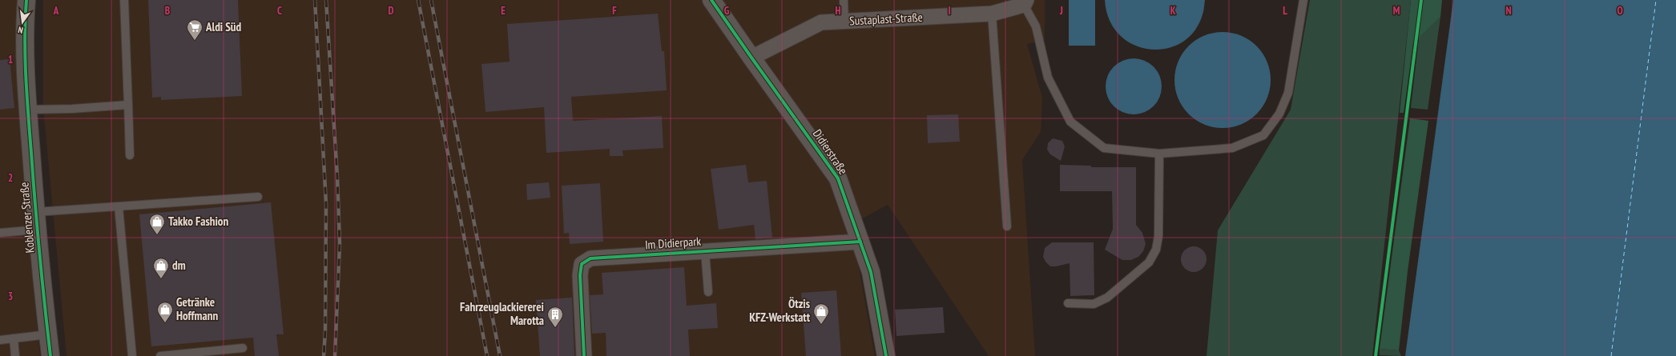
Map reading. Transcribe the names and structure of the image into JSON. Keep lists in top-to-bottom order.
{
  "streets": {
    "street": [
      "Sustaplast-Straße",
      "Didierstraße",
      "Koblenzer Straße",
      "Im Didierpark"
    ]
  },
  "crossings": [
    ["Sustaplast-Straße", "Didierstraße"],
    ["Didierstraße", "Im Didierpark"]
  ],
  "places": {
    "supermarket": ["Aldi Süd"],
    "shop": [
      "Takko Fashion",
      "dm",
      "Getränke Hoffmann",
      "Ötzis KFZ-Werkstatt"
    ],
    "building": ["Fahrzeuglackiererei Marotta"]
  },
  "north": "bottom",
  "grid": {
    "columns": [
      "A",
      "B",
      "C",
      "D",
      "E",
      "F",
      "G",
      "H",
      "I",
      "J",
      "K",
      "L",
      "M",
      "N",
      "O"
    ],
    "rows": ["1", "2", "3"]
  }
}
